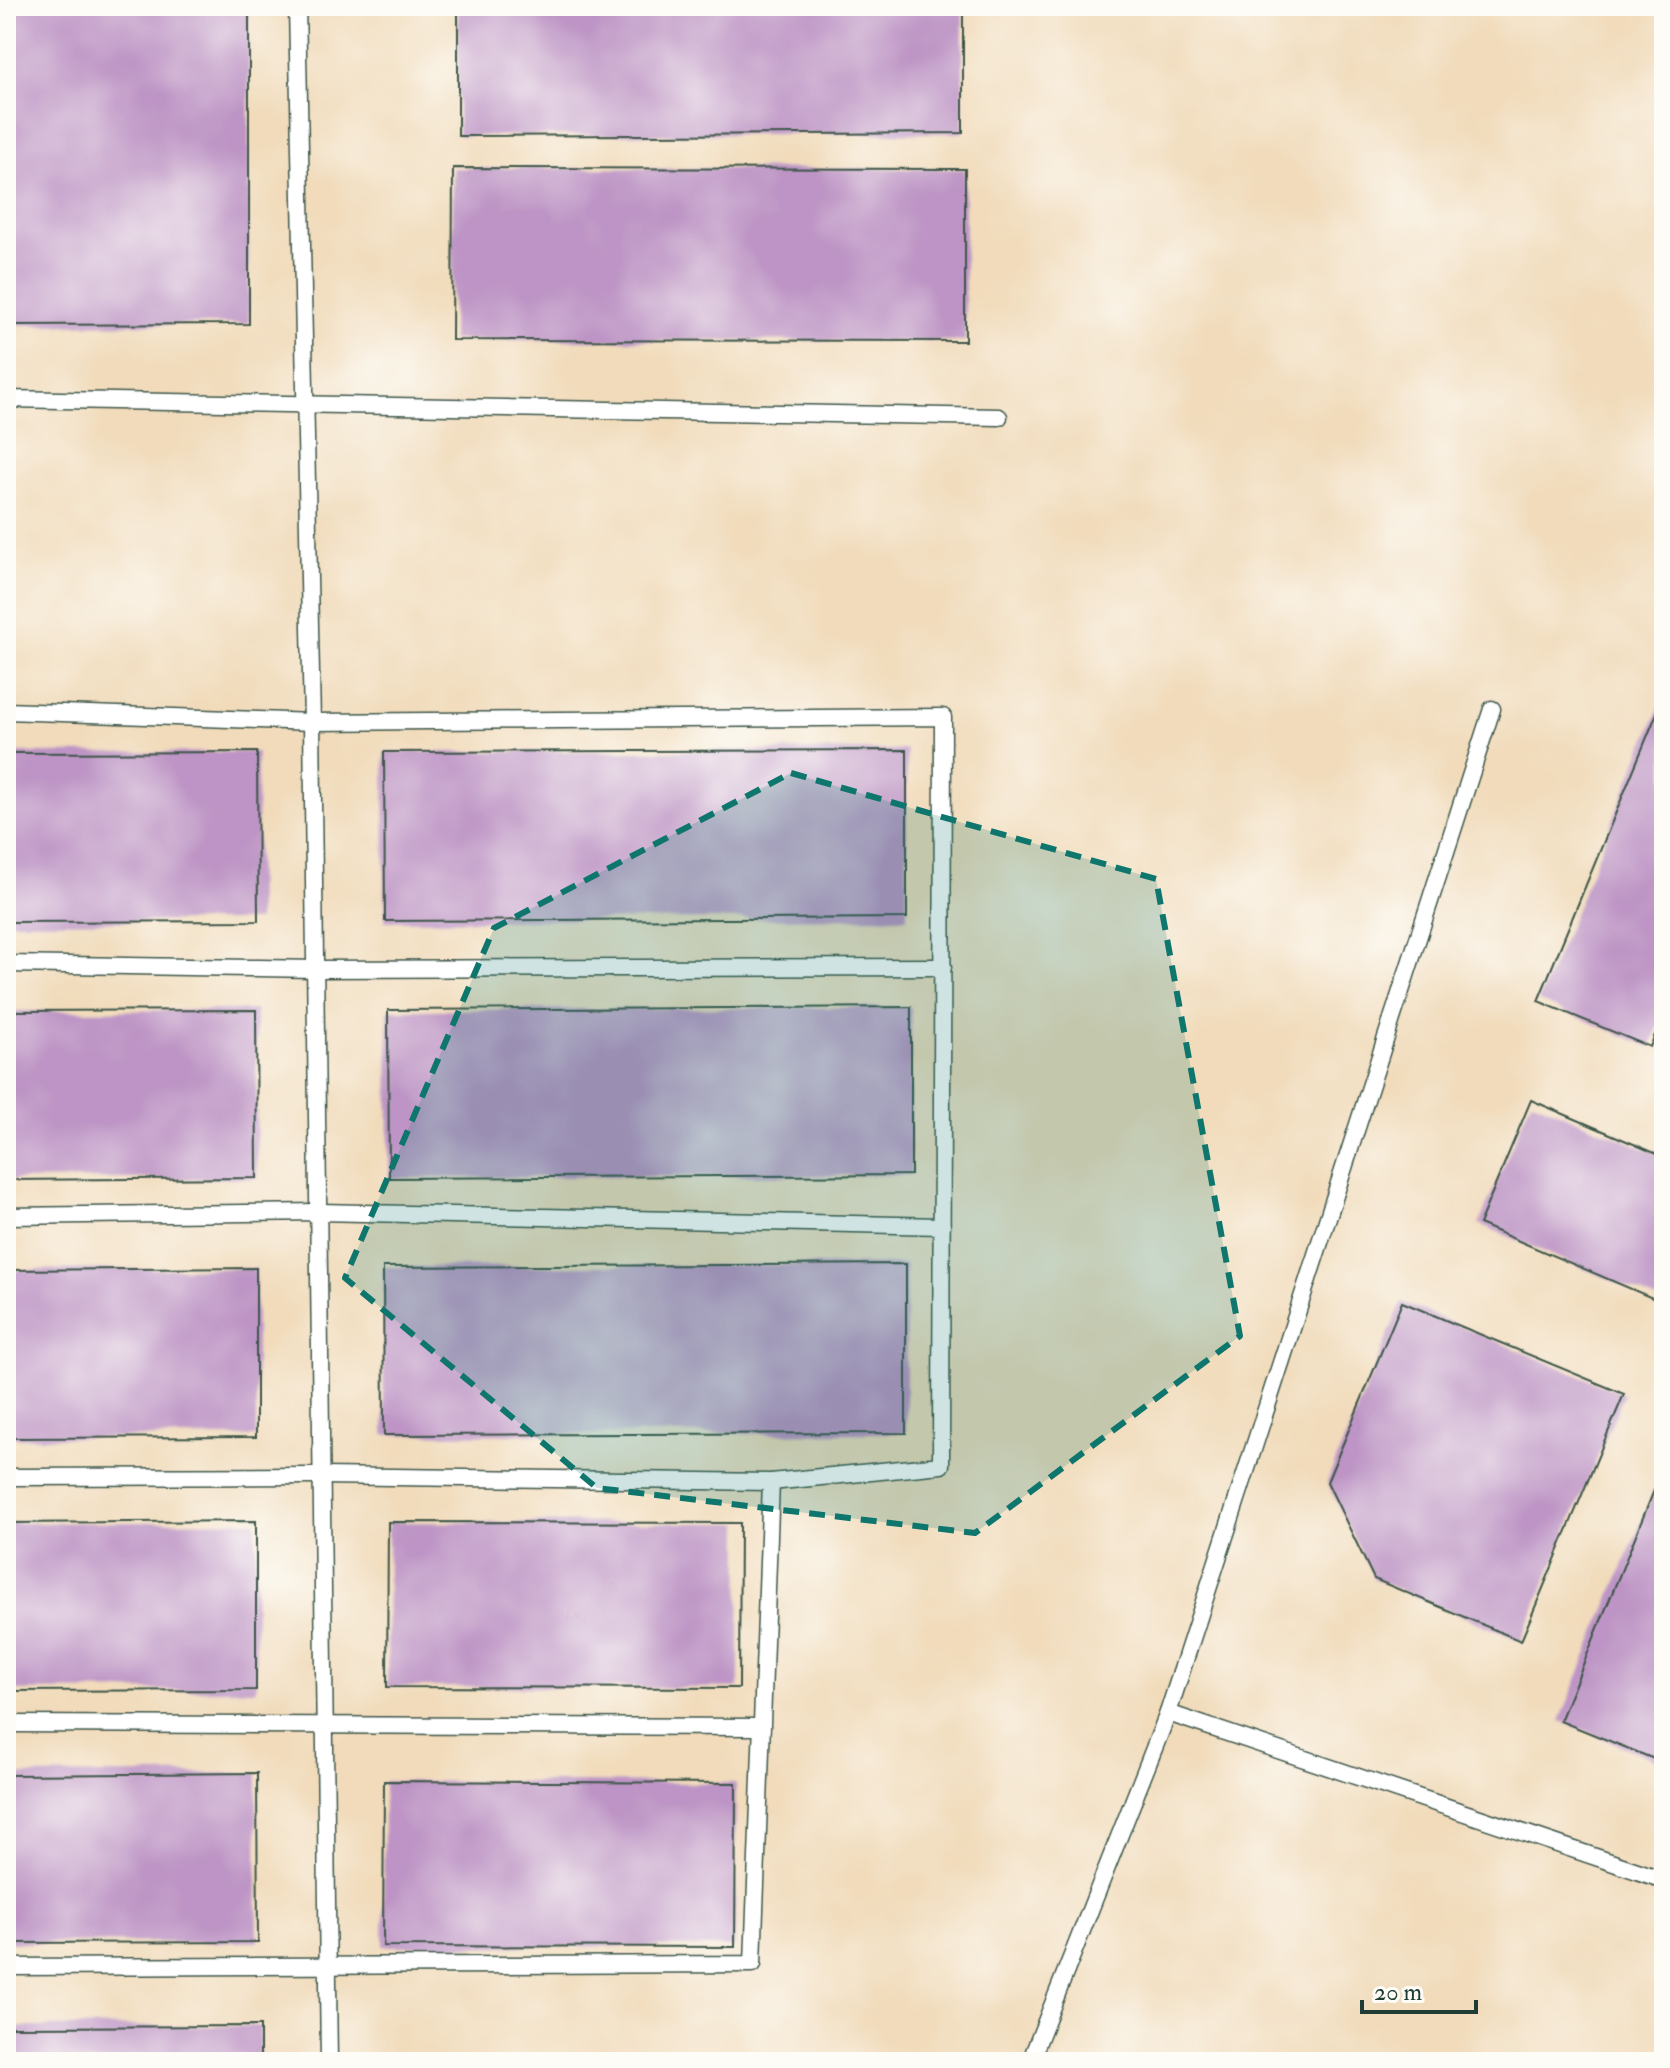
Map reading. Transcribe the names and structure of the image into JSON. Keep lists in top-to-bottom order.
{
  "scale_bar": "20 m"
}
